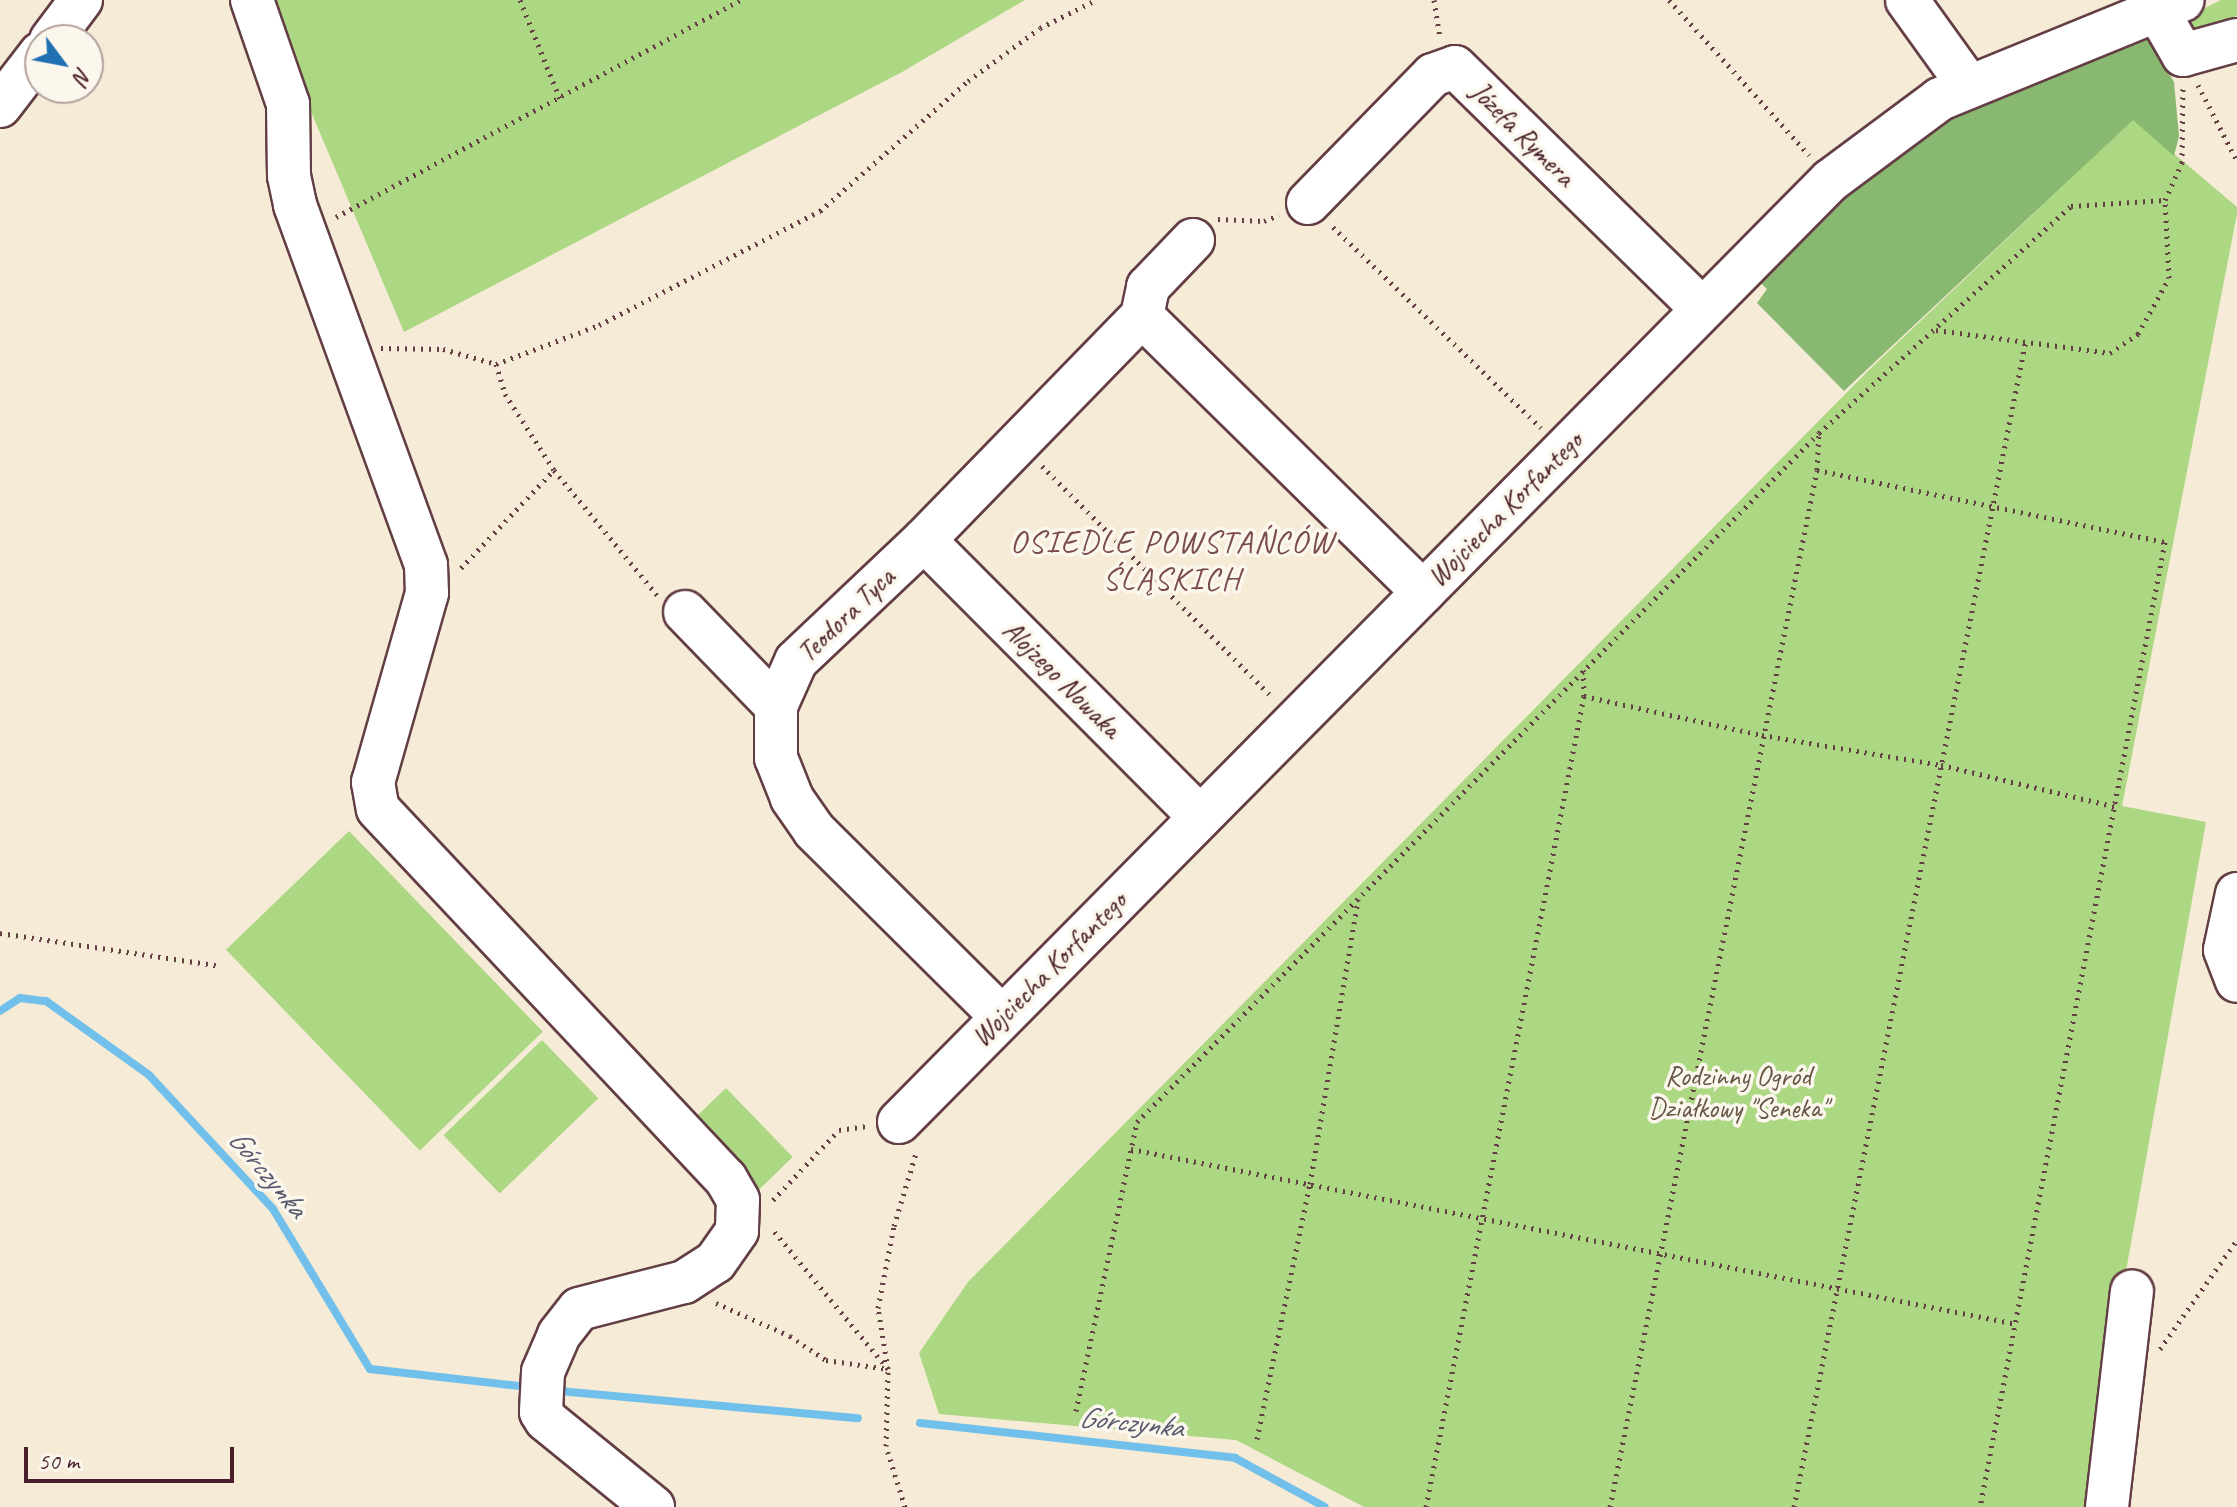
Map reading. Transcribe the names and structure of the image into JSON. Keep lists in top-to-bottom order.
{
  "streets": {
    "street": [
      "Józefa Rymera",
      "Wojciecha Korfantego",
      "Teodora Tyca",
      "Alojzego Nowaka"
    ]
  },
  "crossings": [
    ["Józefa Rymera", "Wojciecha Korfantego"],
    ["Wojciecha Korfantego", "Teodora Tyca"],
    ["Wojciecha Korfantego", "Alojzego Nowaka"],
    ["Teodora Tyca", "Alojzego Nowaka"]
  ],
  "districts": ["OSIEDLE POWSTAŃCÓW ŚLĄSKICH"],
  "water": ["Górczynka"],
  "parks": ["Rodzinny Ogród Działkowy \"Seneka\""],
  "scale_bar": "50 m",
  "north": "bottom right"
}
